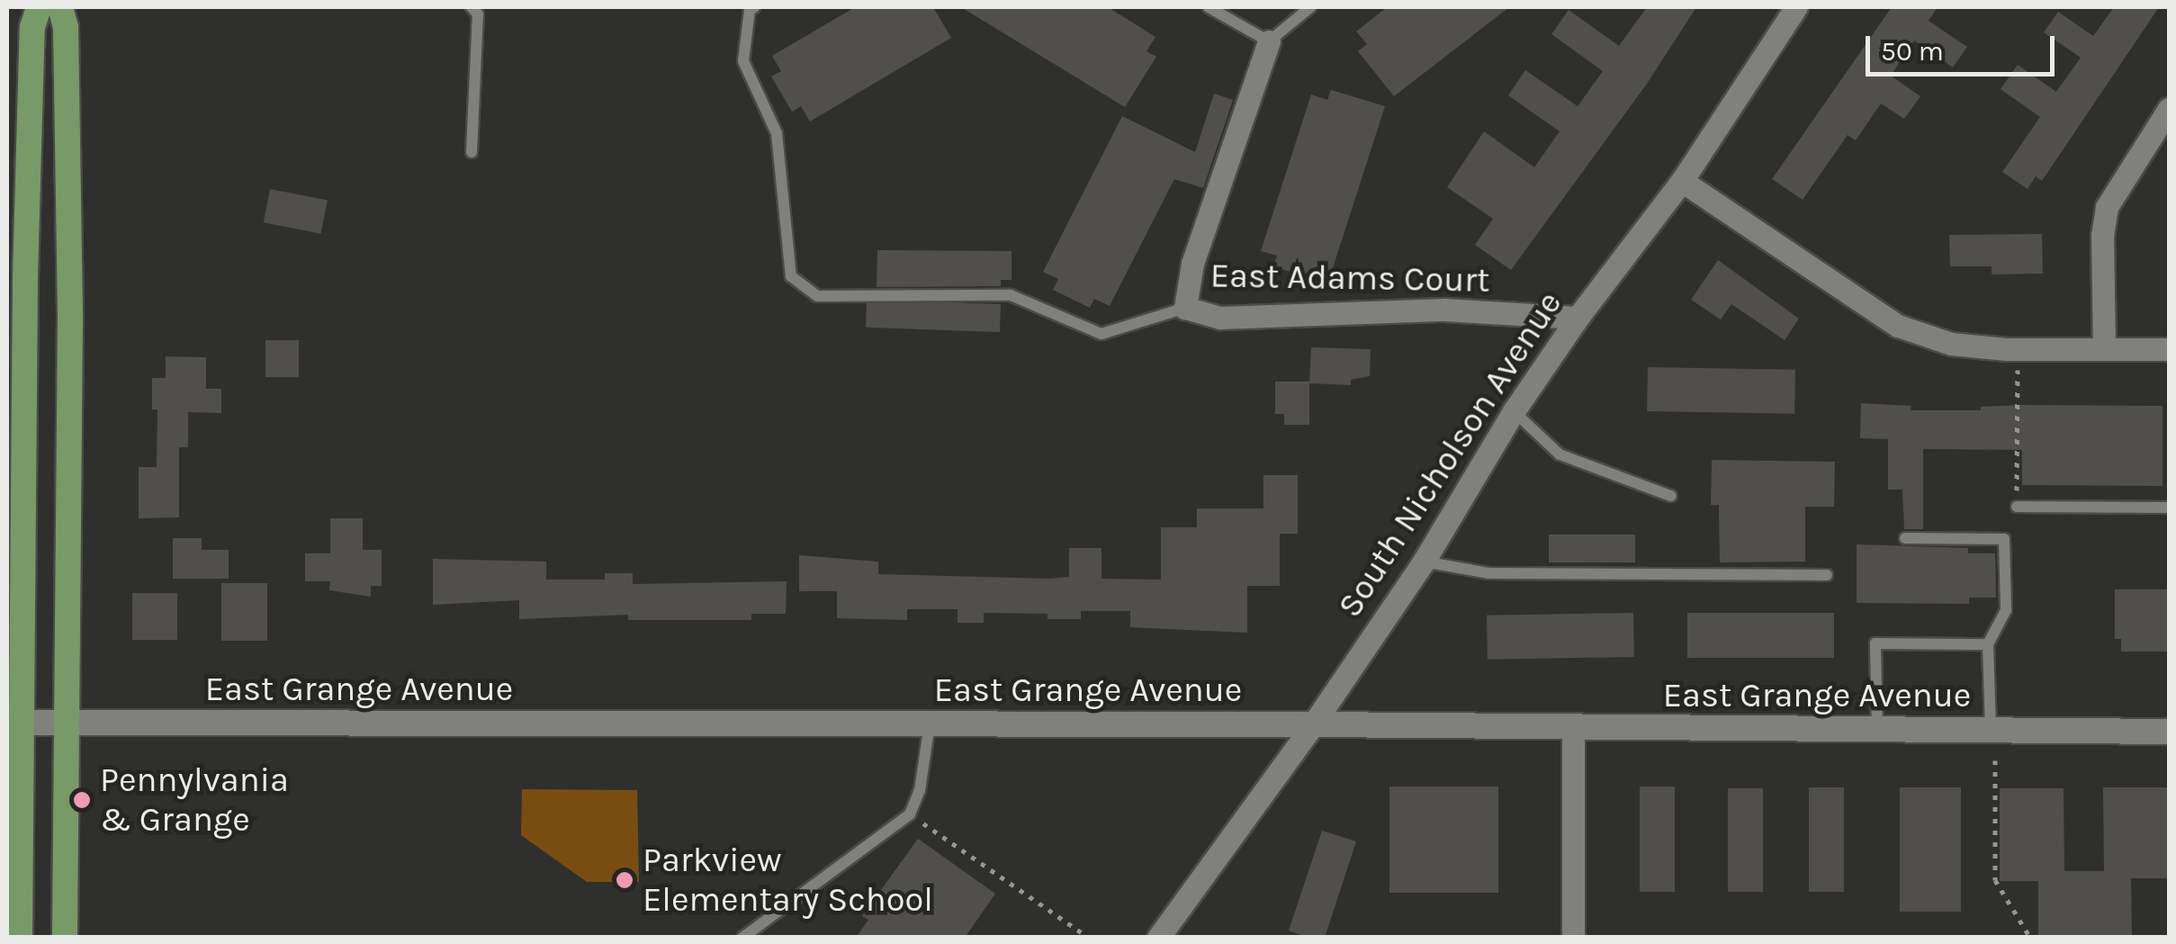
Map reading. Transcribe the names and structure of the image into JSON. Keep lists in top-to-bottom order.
{
  "streets": {
    "street": ["East Adams Court", "South Nicholson Avenue", "East Grange Avenue"]
  },
  "crossings": [
    ["East Adams Court", "South Nicholson Avenue"],
    ["South Nicholson Avenue", "East Grange Avenue"]
  ],
  "places": ["Pennylvania & Grange", "Parkview Elementary School"],
  "scale_bar": "50 m"
}
